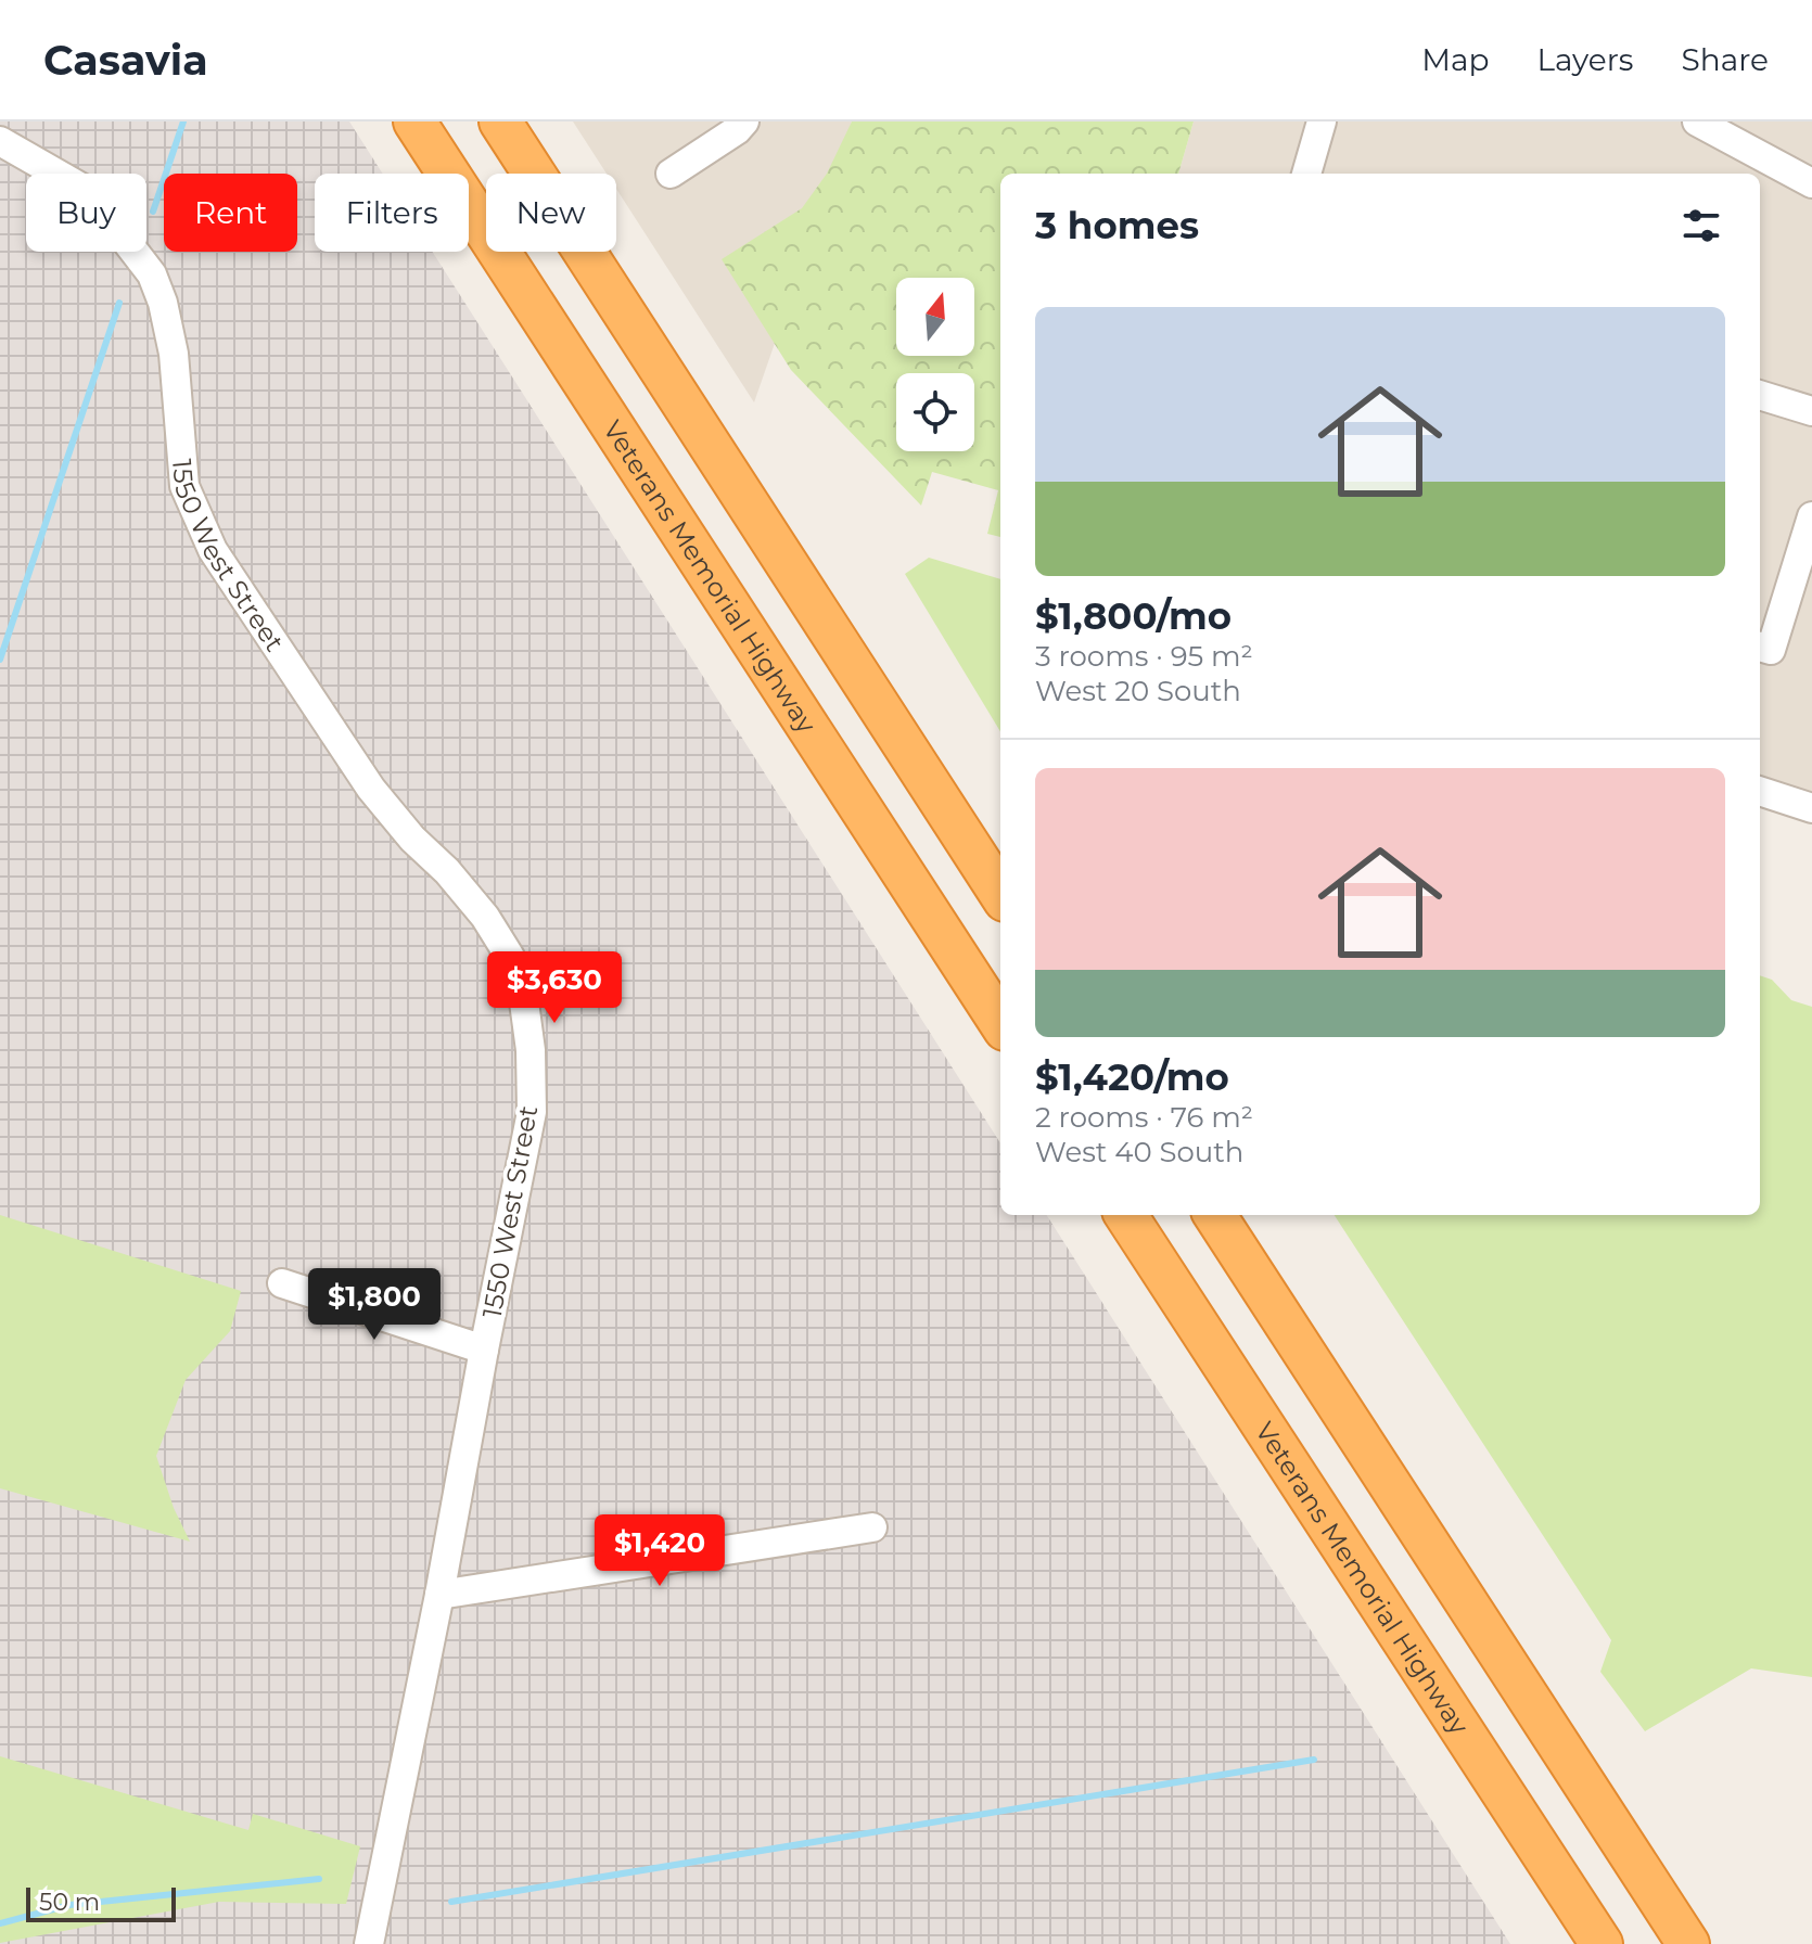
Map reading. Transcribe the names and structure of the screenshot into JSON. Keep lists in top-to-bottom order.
{
  "streets": {
    "highway": ["Veterans Memorial Highway"],
    "street": ["1550 West Street"]
  },
  "scale_bar": "50 m",
  "north": "top",
  "page": {
    "header": "Casavia",
    "nav": ["Map", "Layers", "Share"],
    "chip": [
      "Buy",
      "Rent",
      "Filters",
      "New"
    ],
    "heading": "3 homes",
    "list": [
      {
        "name": "$1,800/mo",
        "note": "3 rooms · 95 m² · West 20 South"
      },
      {
        "name": "$1,420/mo",
        "note": "2 rooms · 76 m² · West 40 South"
      }
    ],
    "price": ["$3,630", "$1,800", "$1,420"],
    "scale": "50 m"
  }
}
